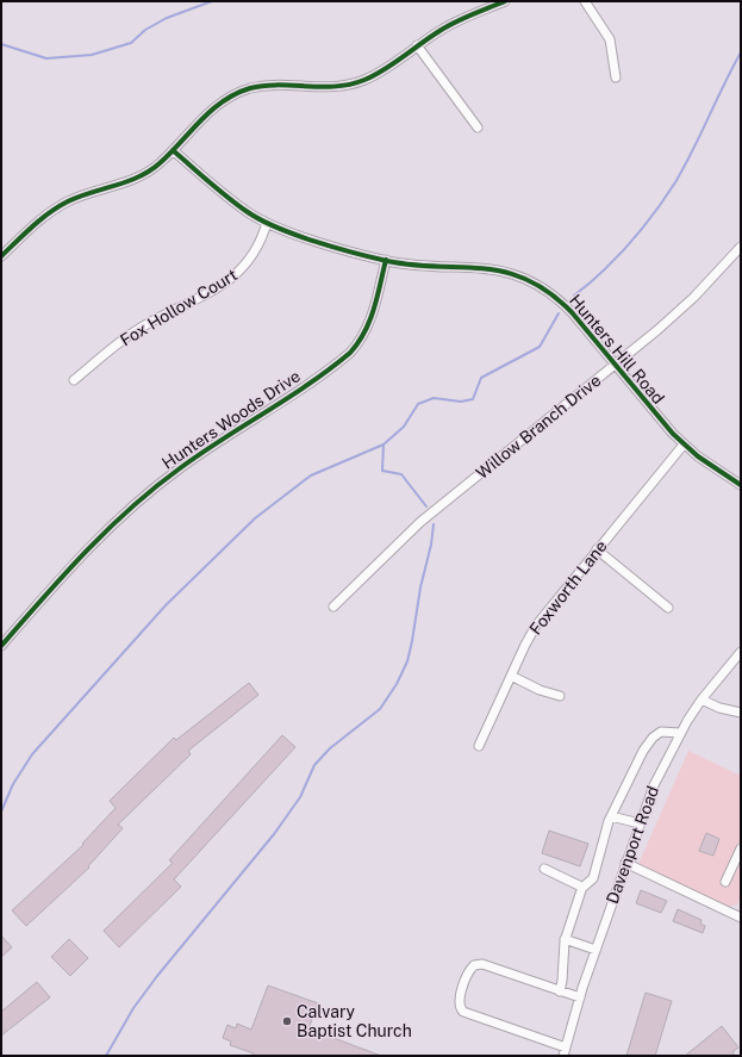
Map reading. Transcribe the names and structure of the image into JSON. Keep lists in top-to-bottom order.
{
  "streets": {
    "street": [
      "Fox Hollow Court",
      "Hunters Hill Road",
      "Hunters Woods Drive",
      "Willow Branch Drive",
      "Foxworth Lane",
      "Davenport Road"
    ]
  },
  "crossings": [
    ["Fox Hollow Court", "Hunters Hill Road"],
    ["Hunters Hill Road", "Hunters Woods Drive"],
    ["Hunters Hill Road", "Willow Branch Drive"],
    ["Hunters Hill Road", "Foxworth Lane"]
  ],
  "places": ["Calvary Baptist Church"]
}
